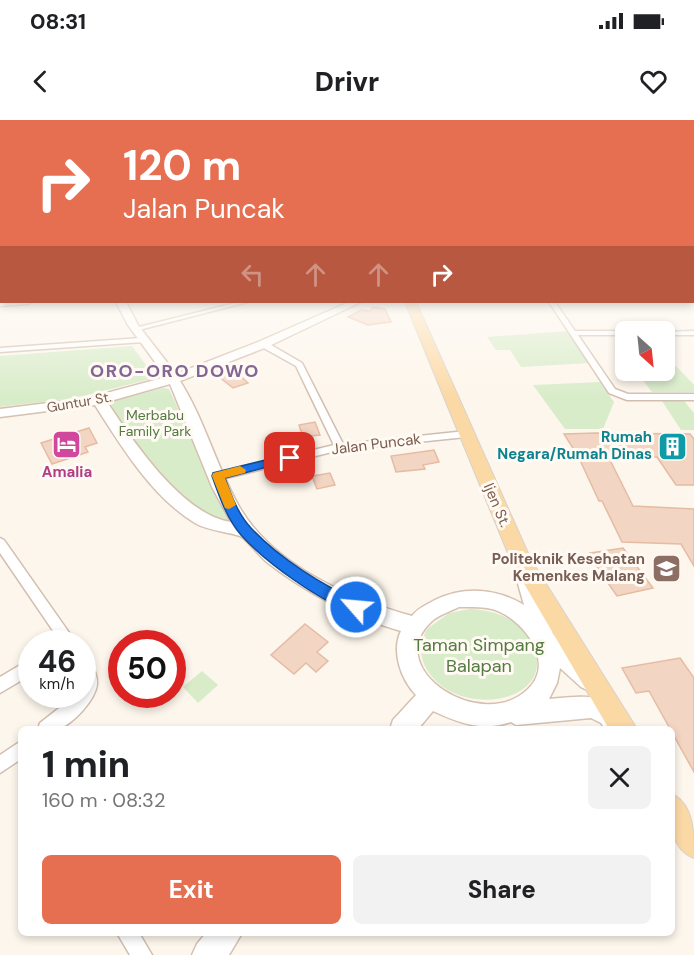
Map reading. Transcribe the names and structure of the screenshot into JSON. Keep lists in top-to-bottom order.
{
  "streets": {
    "main road": ["Guntur St.", "Ijen St."],
    "street": ["Jalan Puncak"]
  },
  "crossings": [
    ["Jalan Puncak", "Ijen St."]
  ],
  "districts": ["ORO-ORO DOWO"],
  "parks": ["Merbabu Family Park", "Taman Simpang Balapan"],
  "places": {
    "hotel": ["Amalia"],
    "building": ["Rumah Negara/Rumah Dinas"],
    "school or university": ["Politeknik Kesehatan Kemenkes Malang"]
  },
  "north": "bottom right",
  "page": {
    "status": "08:31",
    "header": "Drivr",
    "turn": ["120 m", "Jalan Puncak"],
    "speed": "46 km/h",
    "limit": "50",
    "heading": ["1 min", "160 m · 08:32"],
    "buttons": ["Exit", "Share"]
  }
}
